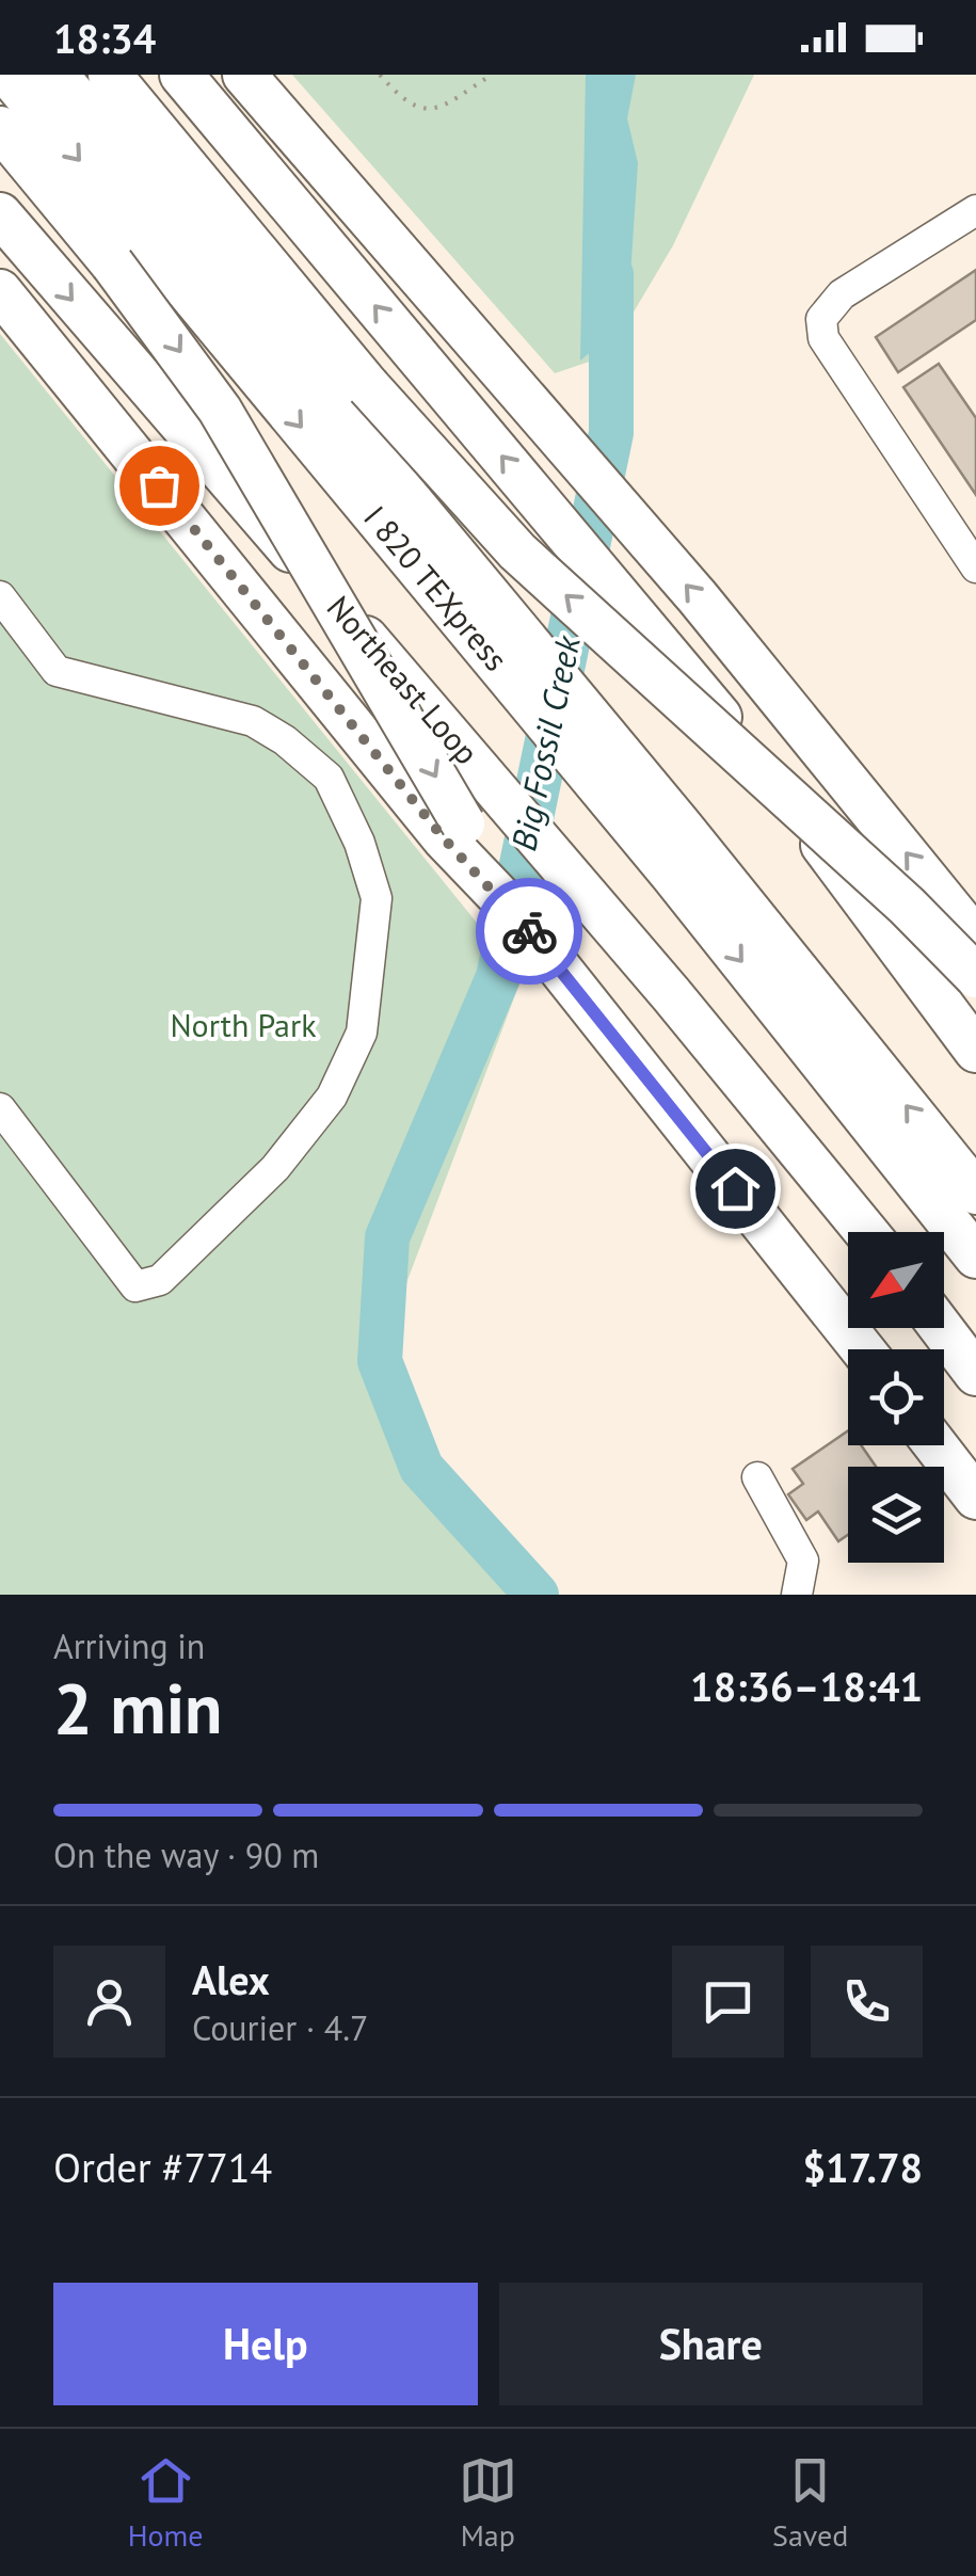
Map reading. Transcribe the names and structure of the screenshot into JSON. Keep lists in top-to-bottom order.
{
  "streets": {
    "highway": ["I 820 TEXpress", "Northeast Loop"]
  },
  "water": ["Big Fossil Creek"],
  "parks": ["North Park"],
  "north": "bottom left",
  "page": {
    "status": "18:34",
    "heading": ["2 min", "Arriving in", "18:36–18:41"],
    "panel": [
      "Alex",
      "Courier · 4.7",
      "Order #7714",
      "$17.78"
    ],
    "bar": "On the way · 90 m",
    "buttons": ["Help", "Share"],
    "tabs": ["Home", "Map", "Saved"]
  }
}
